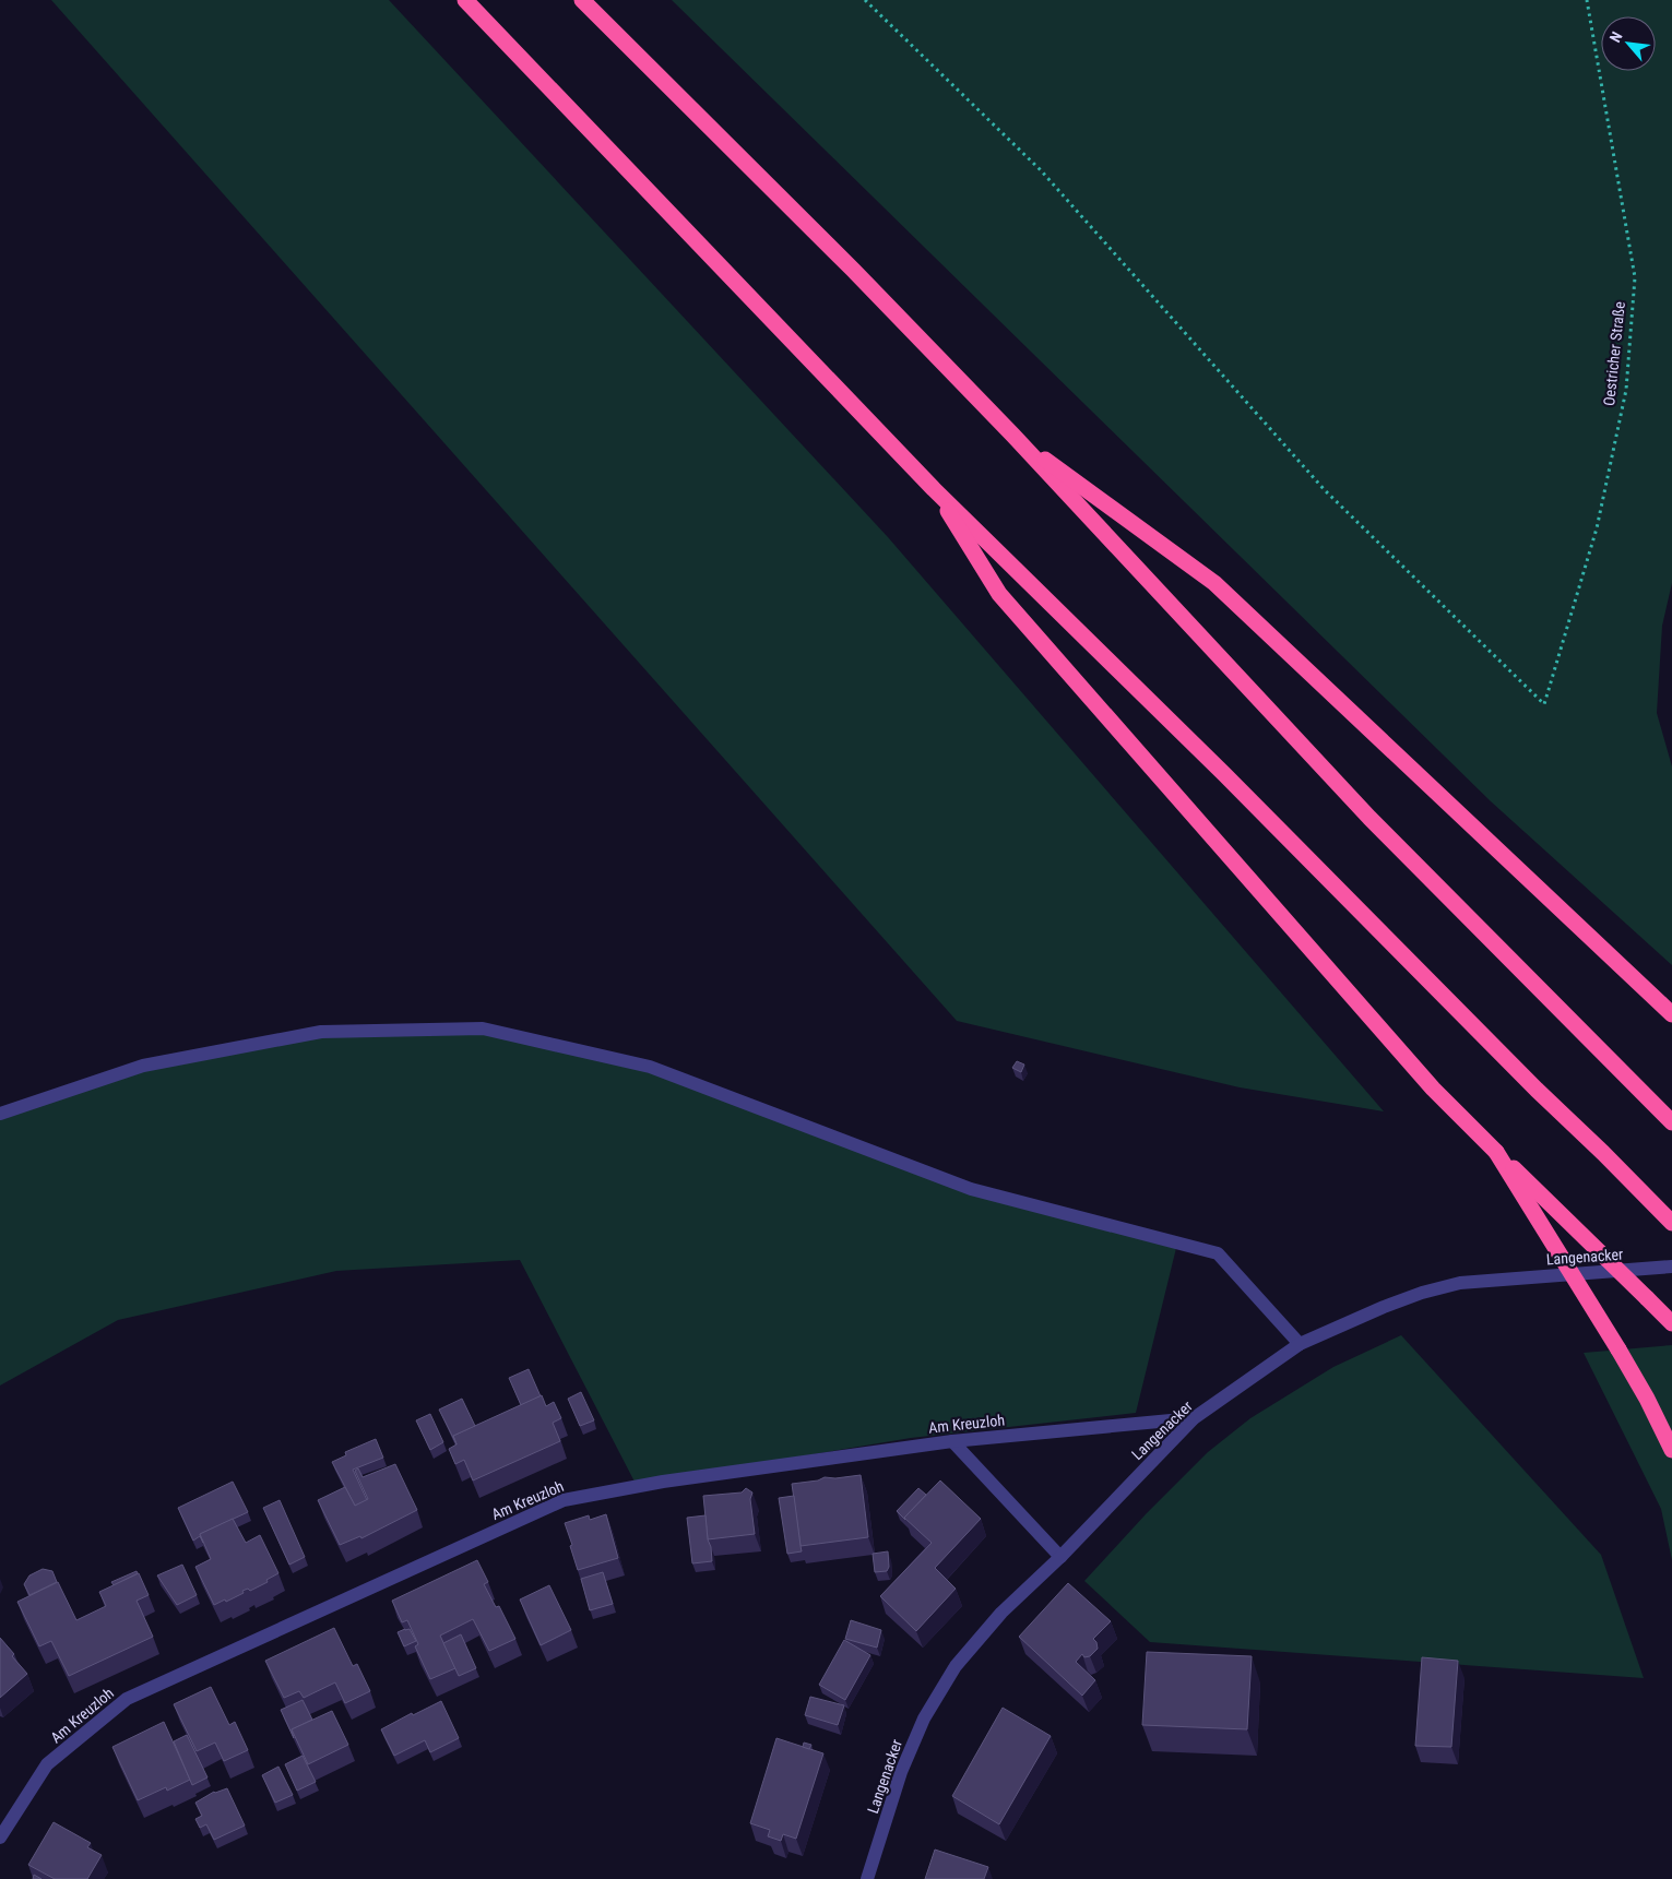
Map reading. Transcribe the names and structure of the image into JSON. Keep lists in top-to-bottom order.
{
  "streets": {
    "street": ["Langenacker", "Am Kreuzloh"],
    "path": ["Oestricher Straße"]
  },
  "crossings": [
    ["Langenacker", "Am Kreuzloh"]
  ],
  "north": "top left"
}
